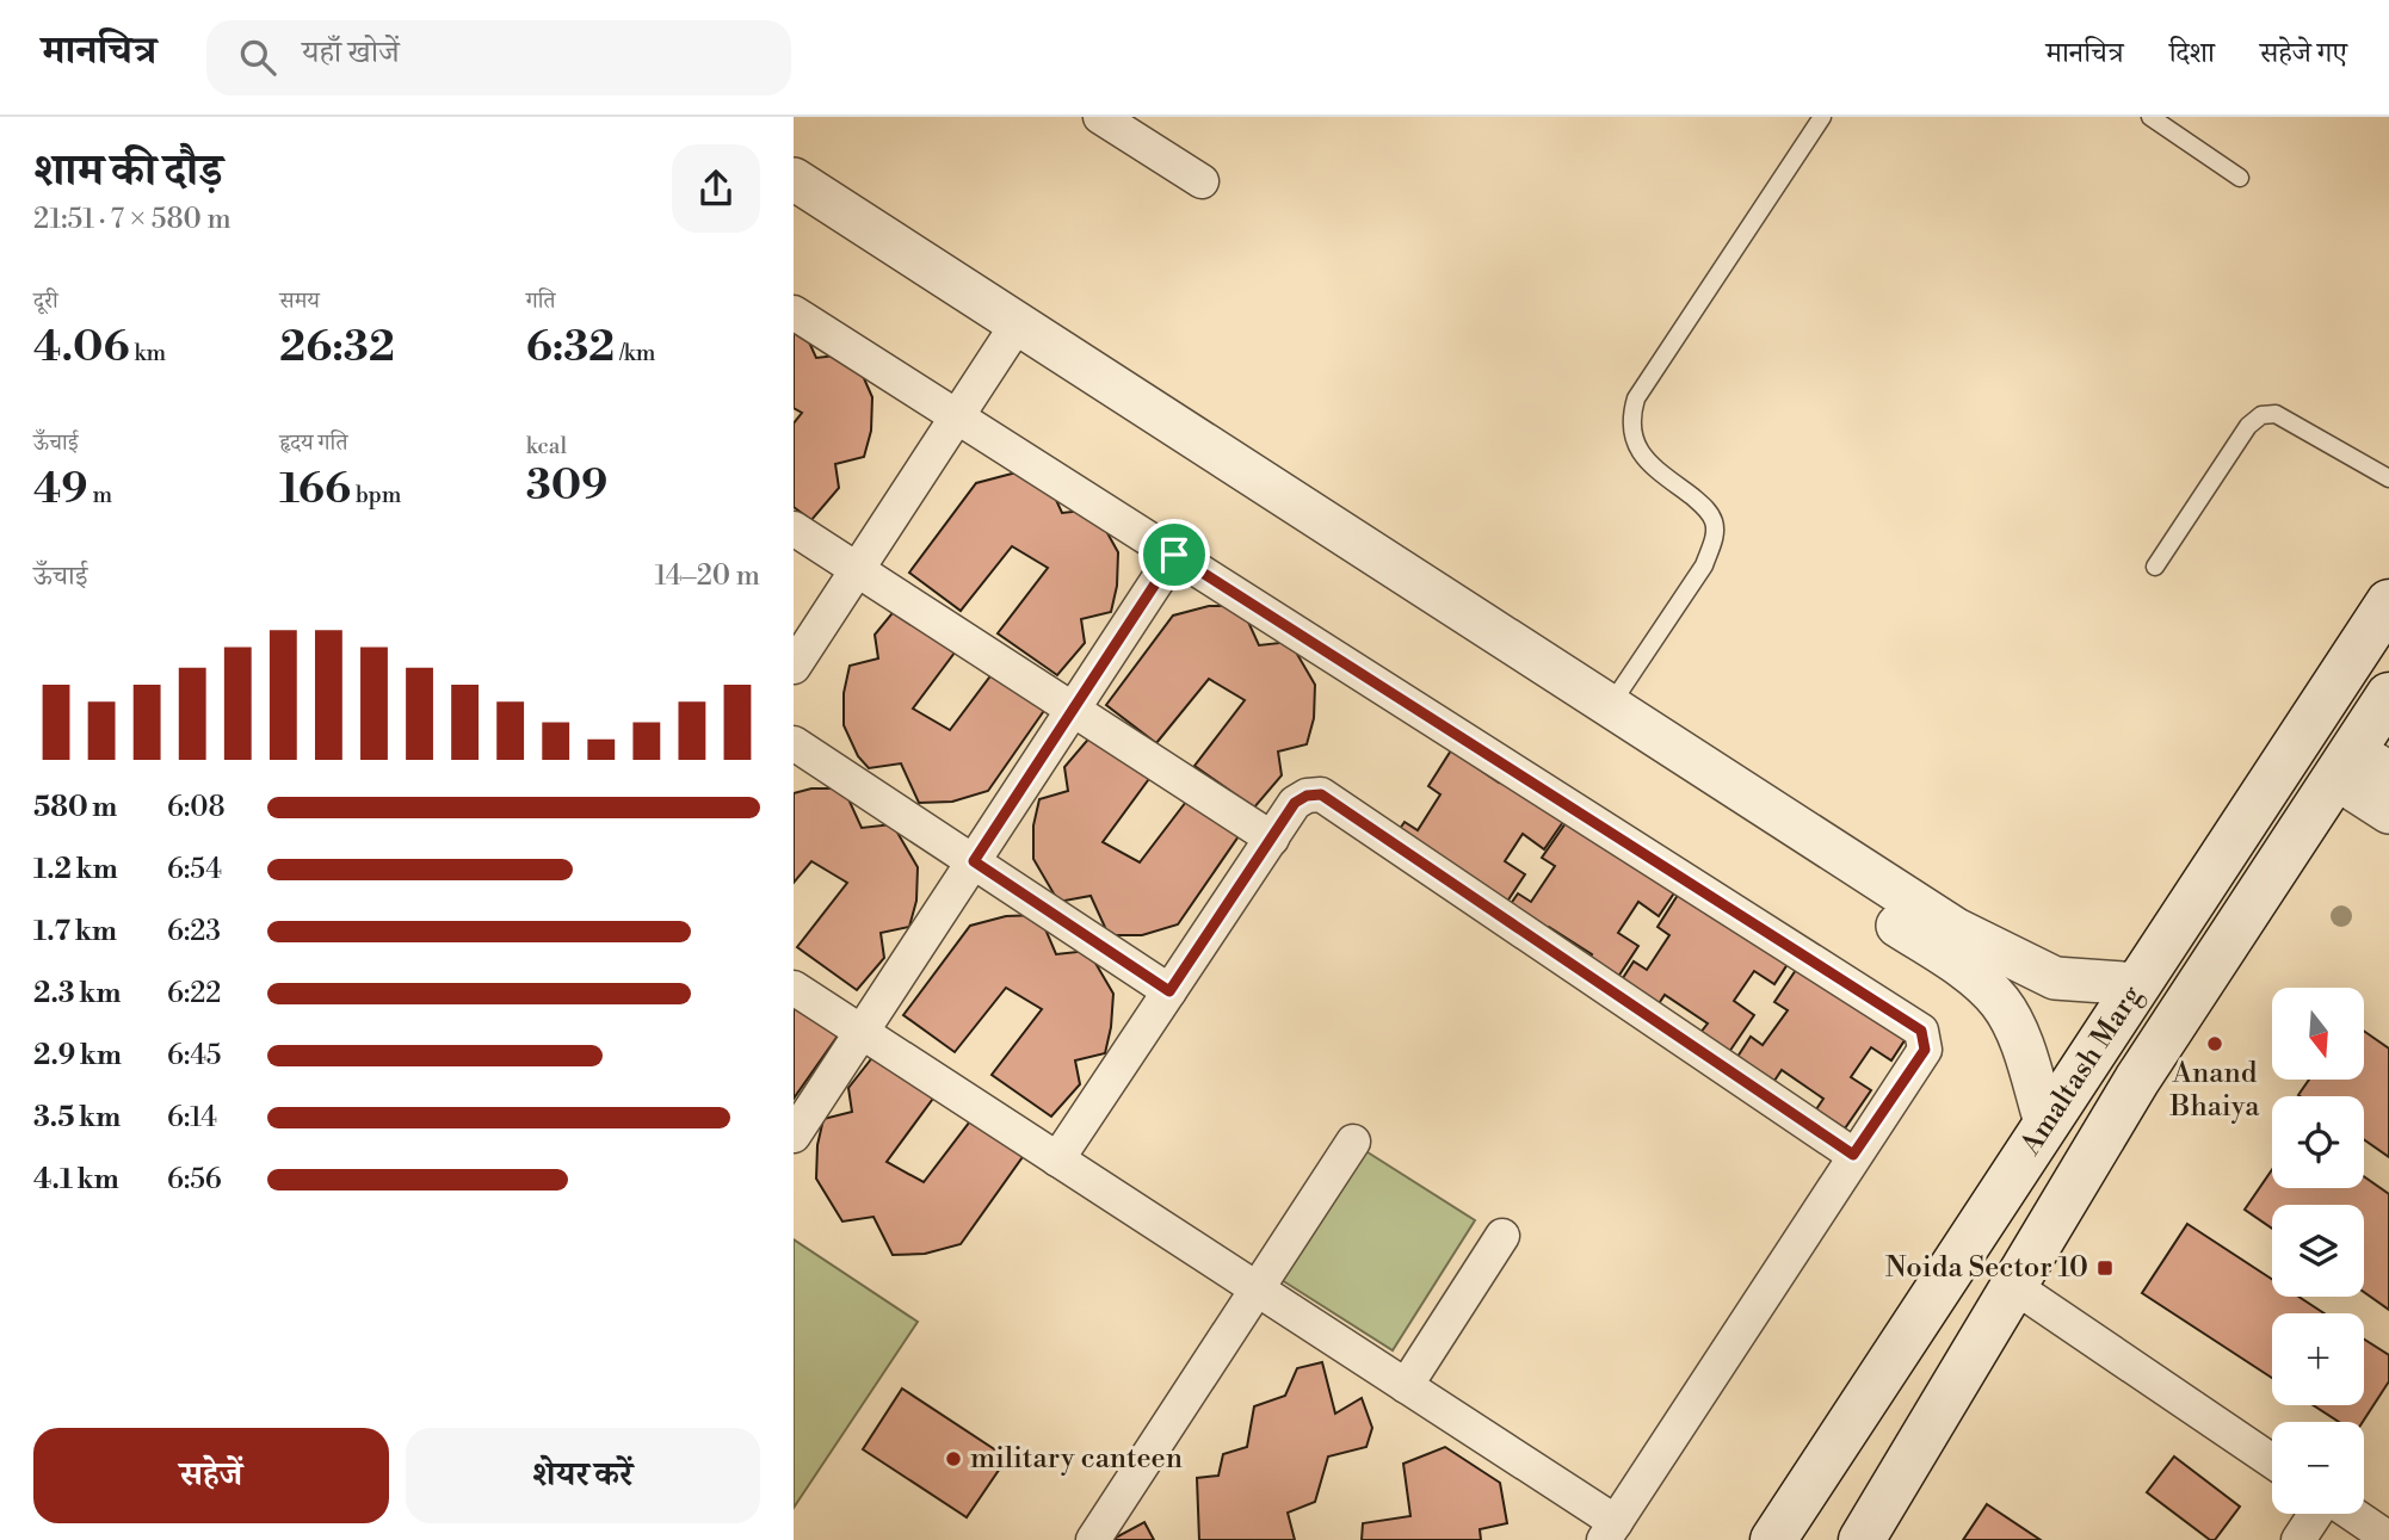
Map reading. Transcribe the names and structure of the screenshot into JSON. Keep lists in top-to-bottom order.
{
  "streets": {
    "main road": ["Amaltash Marg"]
  },
  "places": {
    "other": ["Anand Bhaiya", "military canteen"],
    "transit": ["Noida Sector 10"]
  },
  "north": "bottom",
  "page": {
    "header": "मानचित्र",
    "search": "यहाँ खोजें",
    "nav": ["मानचित्र", "दिशा", "सहेजे गए"],
    "heading": ["शाम की दौड़", "21:51 · 7 × 580 m"],
    "stats": [
      ["दूरी", "4.06 km"],
      ["समय", "26:32"],
      ["गति", "6:32 /km"],
      ["ऊँचाई", "49 m"],
      ["हृदय गति", "166 bpm"],
      ["kcal", "309"]
    ],
    "chart": ["ऊँचाई", "14–20 m"],
    "list": [
      {
        "name": "580 m",
        "note": "6:08"
      },
      {
        "name": "1.2 km",
        "note": "6:54"
      },
      {
        "name": "1.7 km",
        "note": "6:23"
      },
      {
        "name": "2.3 km",
        "note": "6:22"
      },
      {
        "name": "2.9 km",
        "note": "6:45"
      },
      {
        "name": "3.5 km",
        "note": "6:14"
      },
      {
        "name": "4.1 km",
        "note": "6:56"
      }
    ],
    "map_buttons": ["+", "−"],
    "buttons": ["सहेजें", "शेयर करें"]
  }
}
